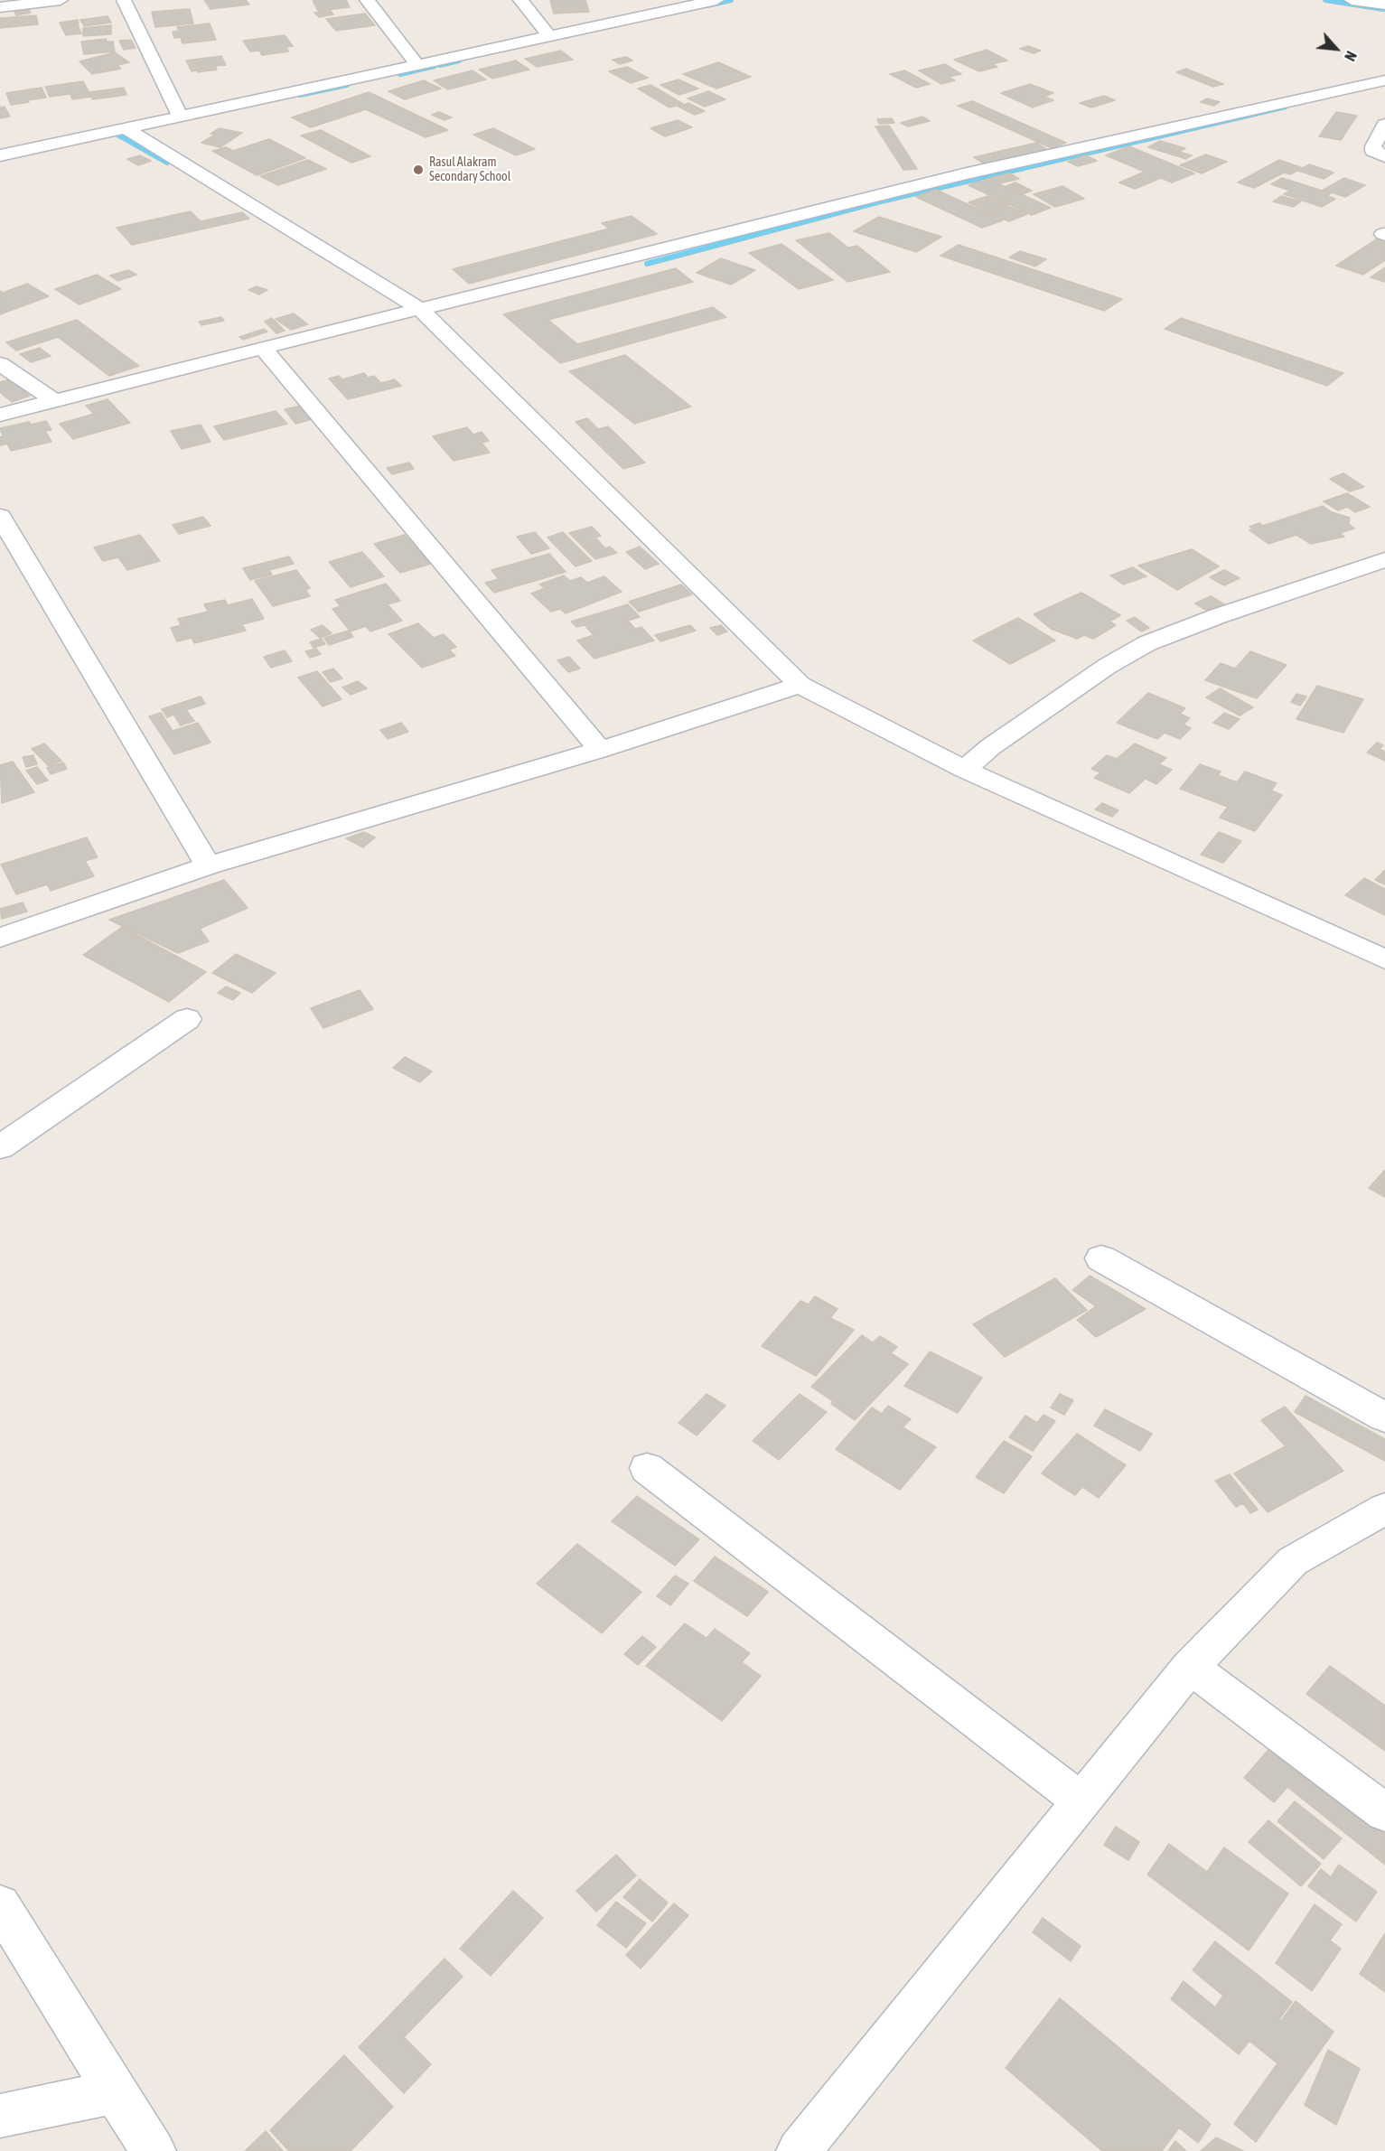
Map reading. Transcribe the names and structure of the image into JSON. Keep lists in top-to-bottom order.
{
  "places": ["Rasul Alakram Secondary School"],
  "north": "bottom right"
}
